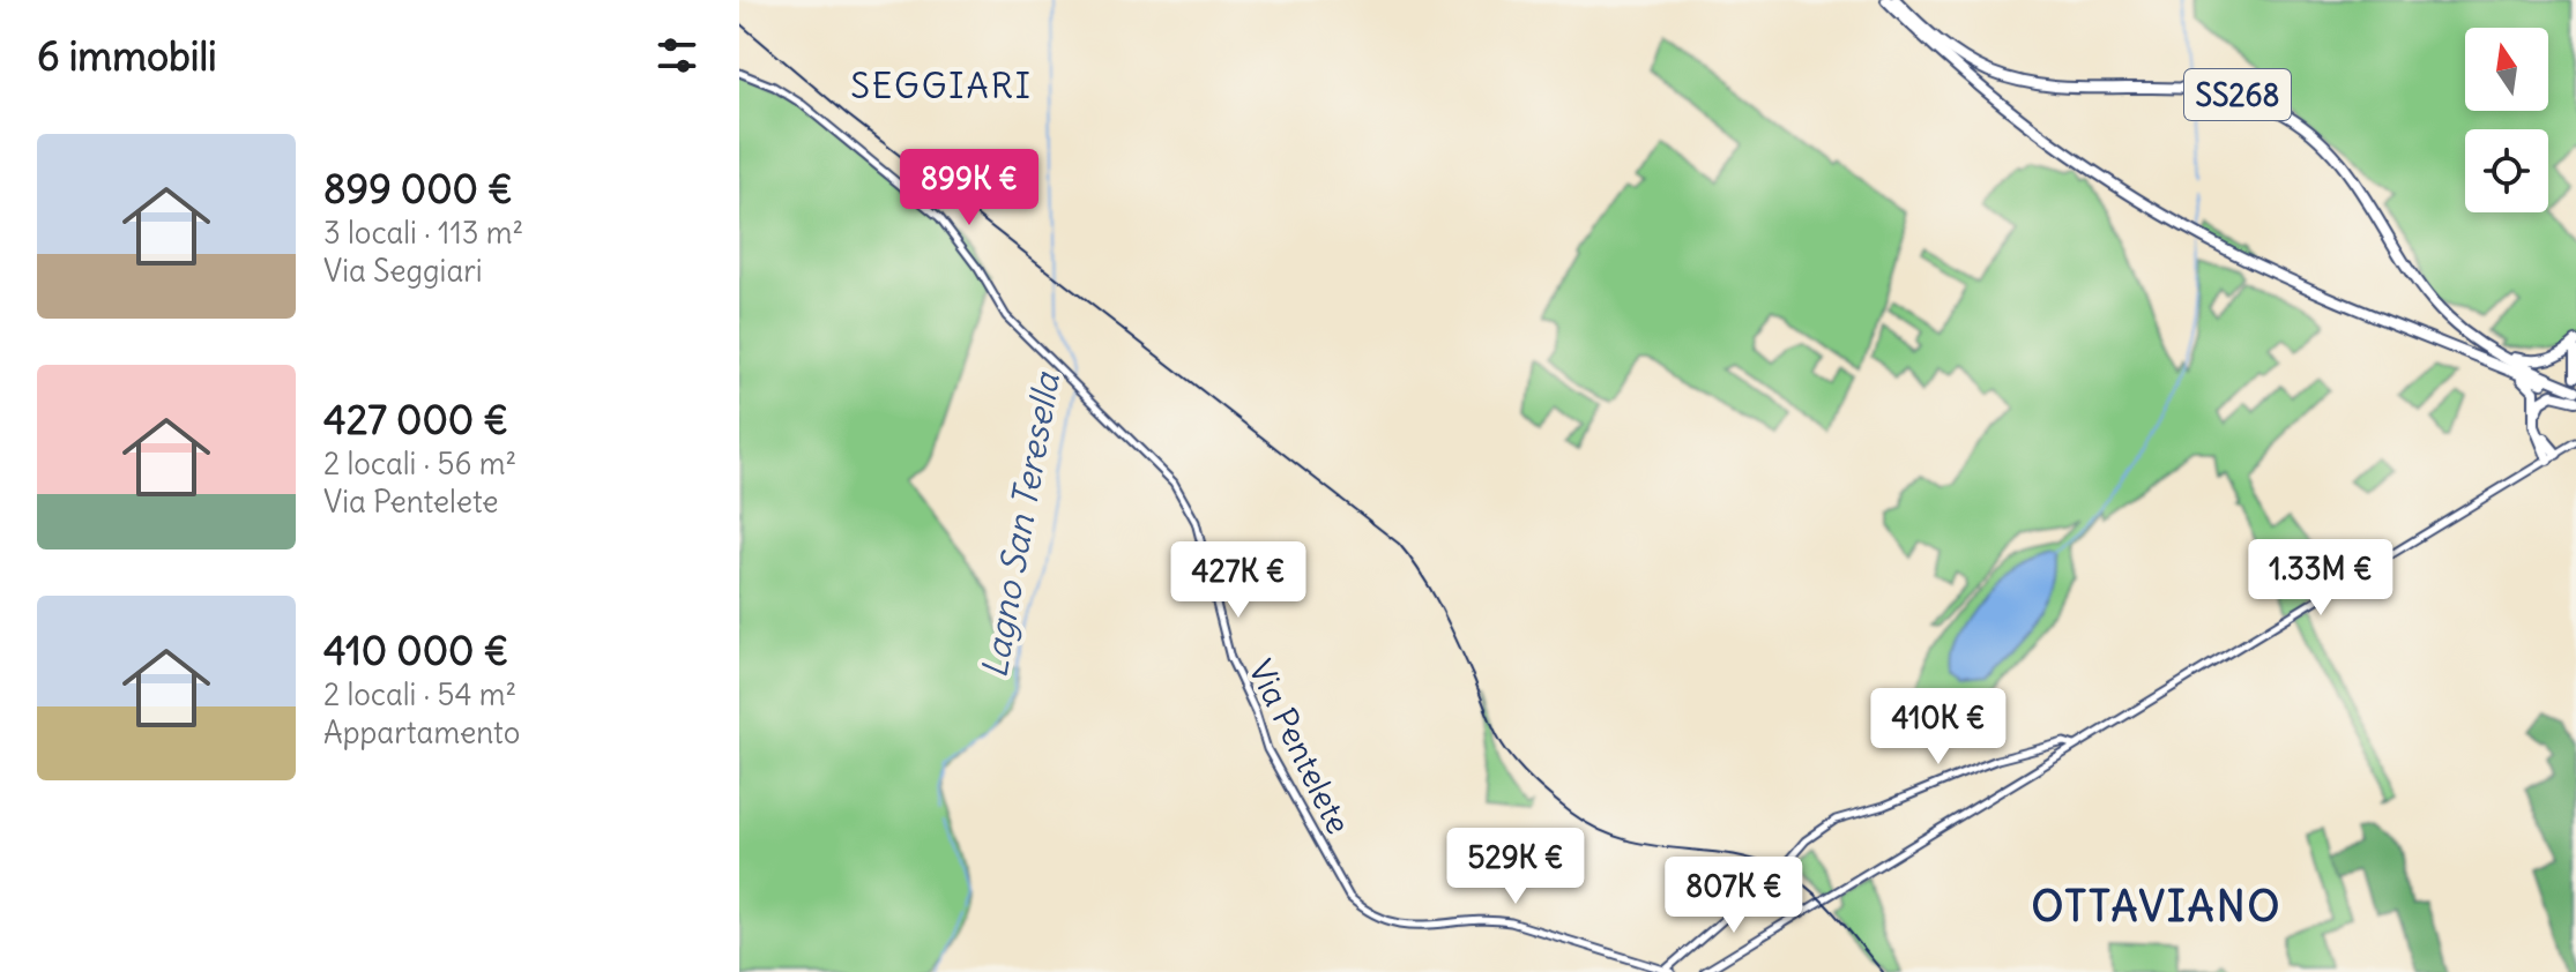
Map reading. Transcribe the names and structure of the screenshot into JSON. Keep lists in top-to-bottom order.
{
  "streets": {
    "highway": ["SS268"],
    "main road": ["Via Pentelete"]
  },
  "districts": ["SEGGIARI", "OTTAVIANO"],
  "water": ["Lagno San Teresella"],
  "north": "top",
  "page": {
    "heading": "6 immobili",
    "list": [
      {
        "name": "899 000 €",
        "note": "3 locali · 113 m² · Via Seggiari"
      },
      {
        "name": "427 000 €",
        "note": "2 locali · 56 m² · Via Pentelete"
      },
      {
        "name": "410 000 €",
        "note": "2 locali · 54 m² · Appartamento"
      }
    ],
    "price": [
      "899K €",
      "1.33M €",
      "427K €",
      "410K €",
      "529K €",
      "807K €"
    ]
  }
}
